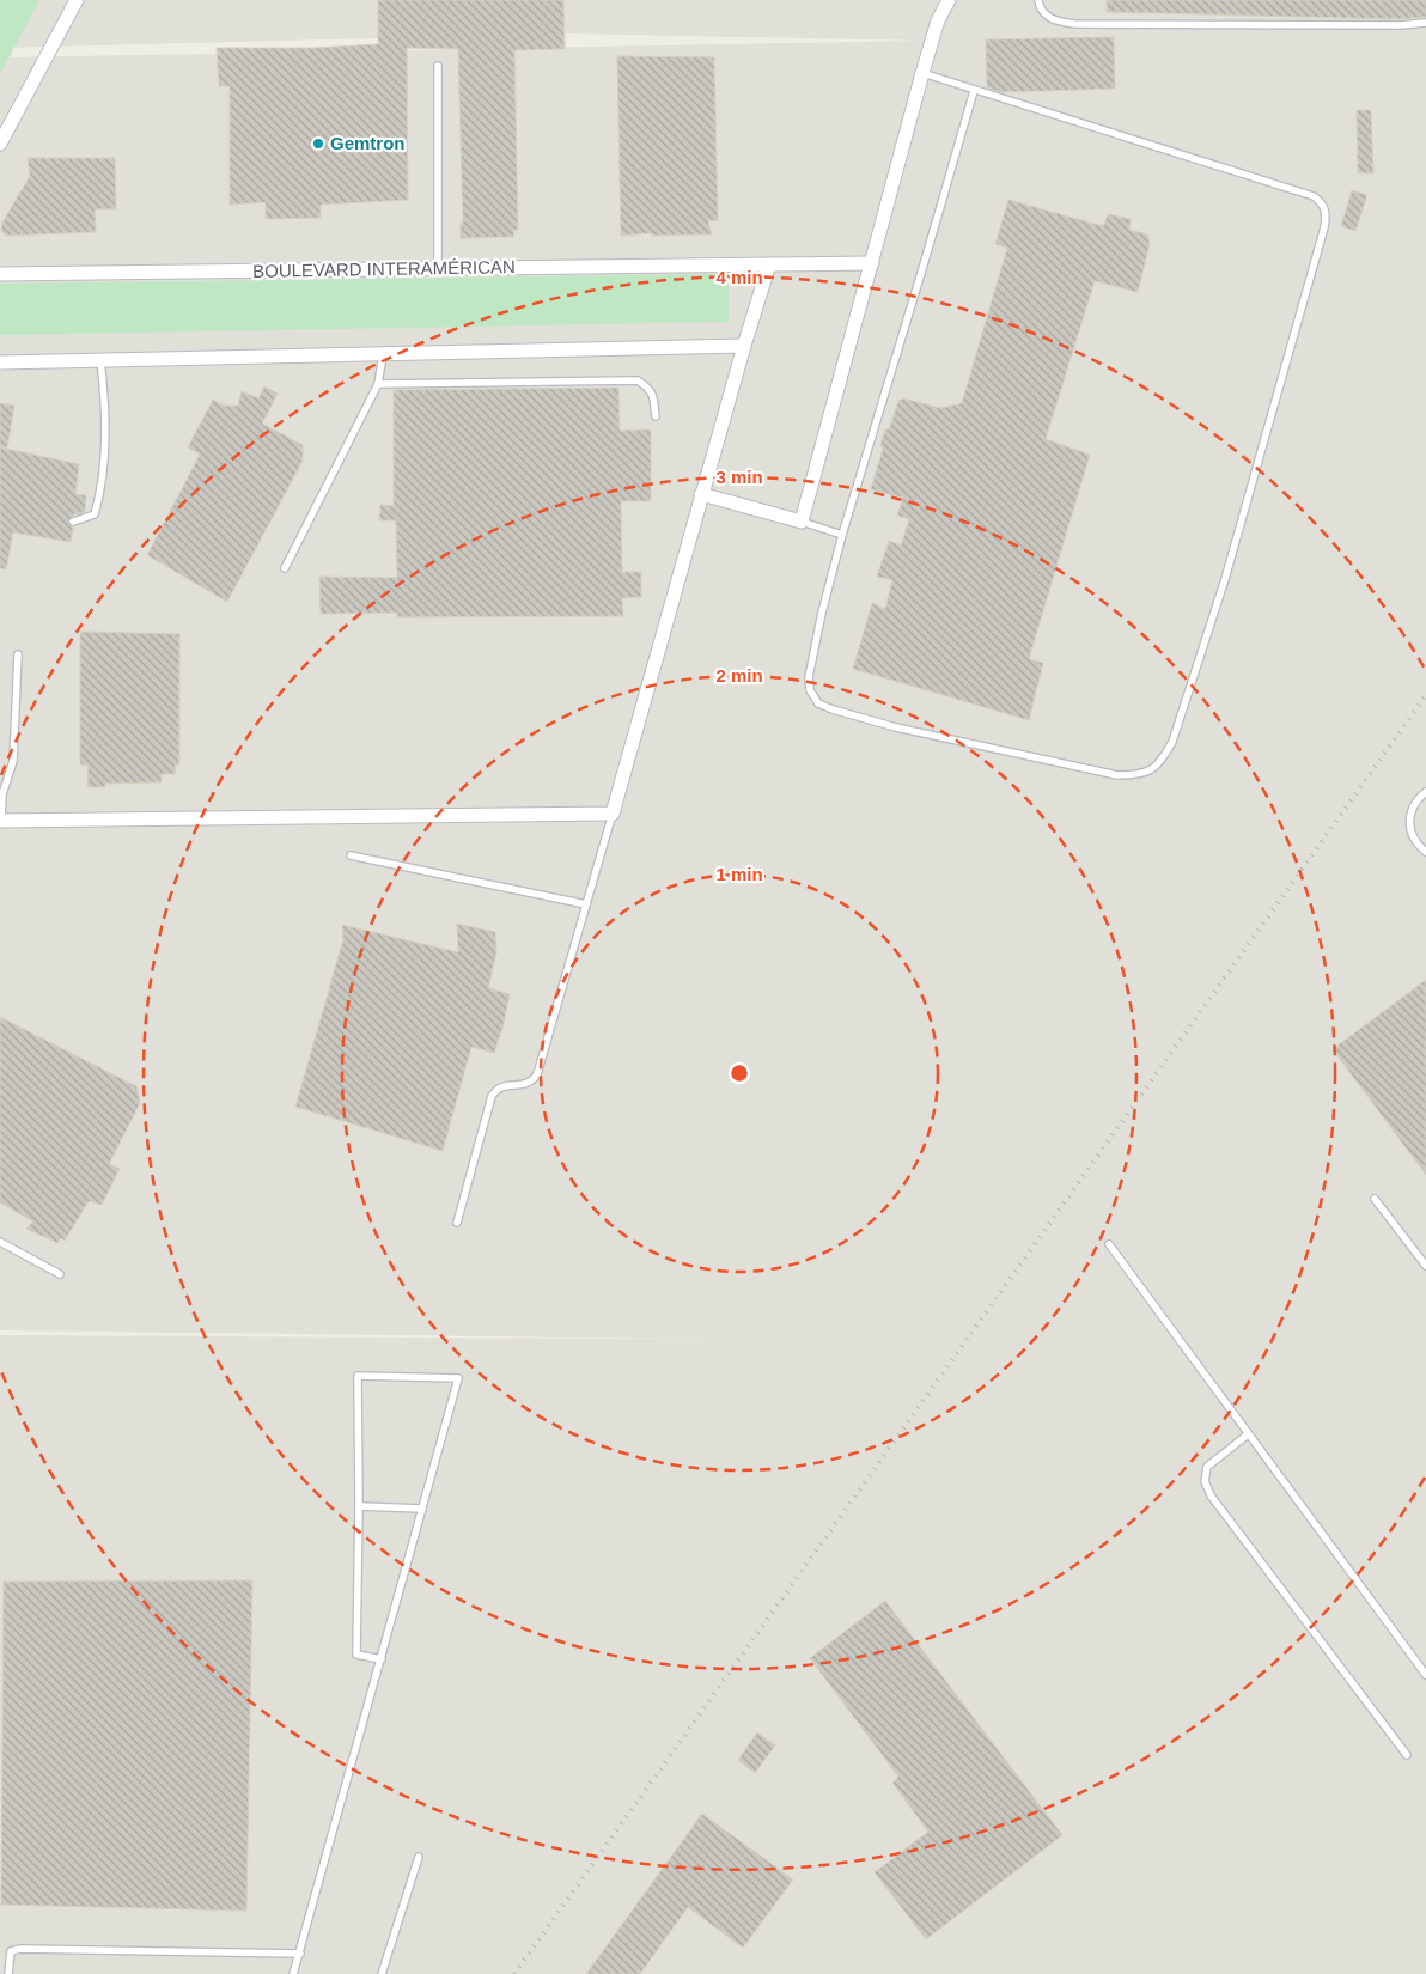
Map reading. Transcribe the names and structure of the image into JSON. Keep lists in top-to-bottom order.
{
  "streets": {
    "street": ["BOULEVARD INTERAMÉRICAN"]
  },
  "places": ["Gemtron"],
  "rings": [
    "4 min",
    "3 min",
    "2 min",
    "1 min"
  ]
}
